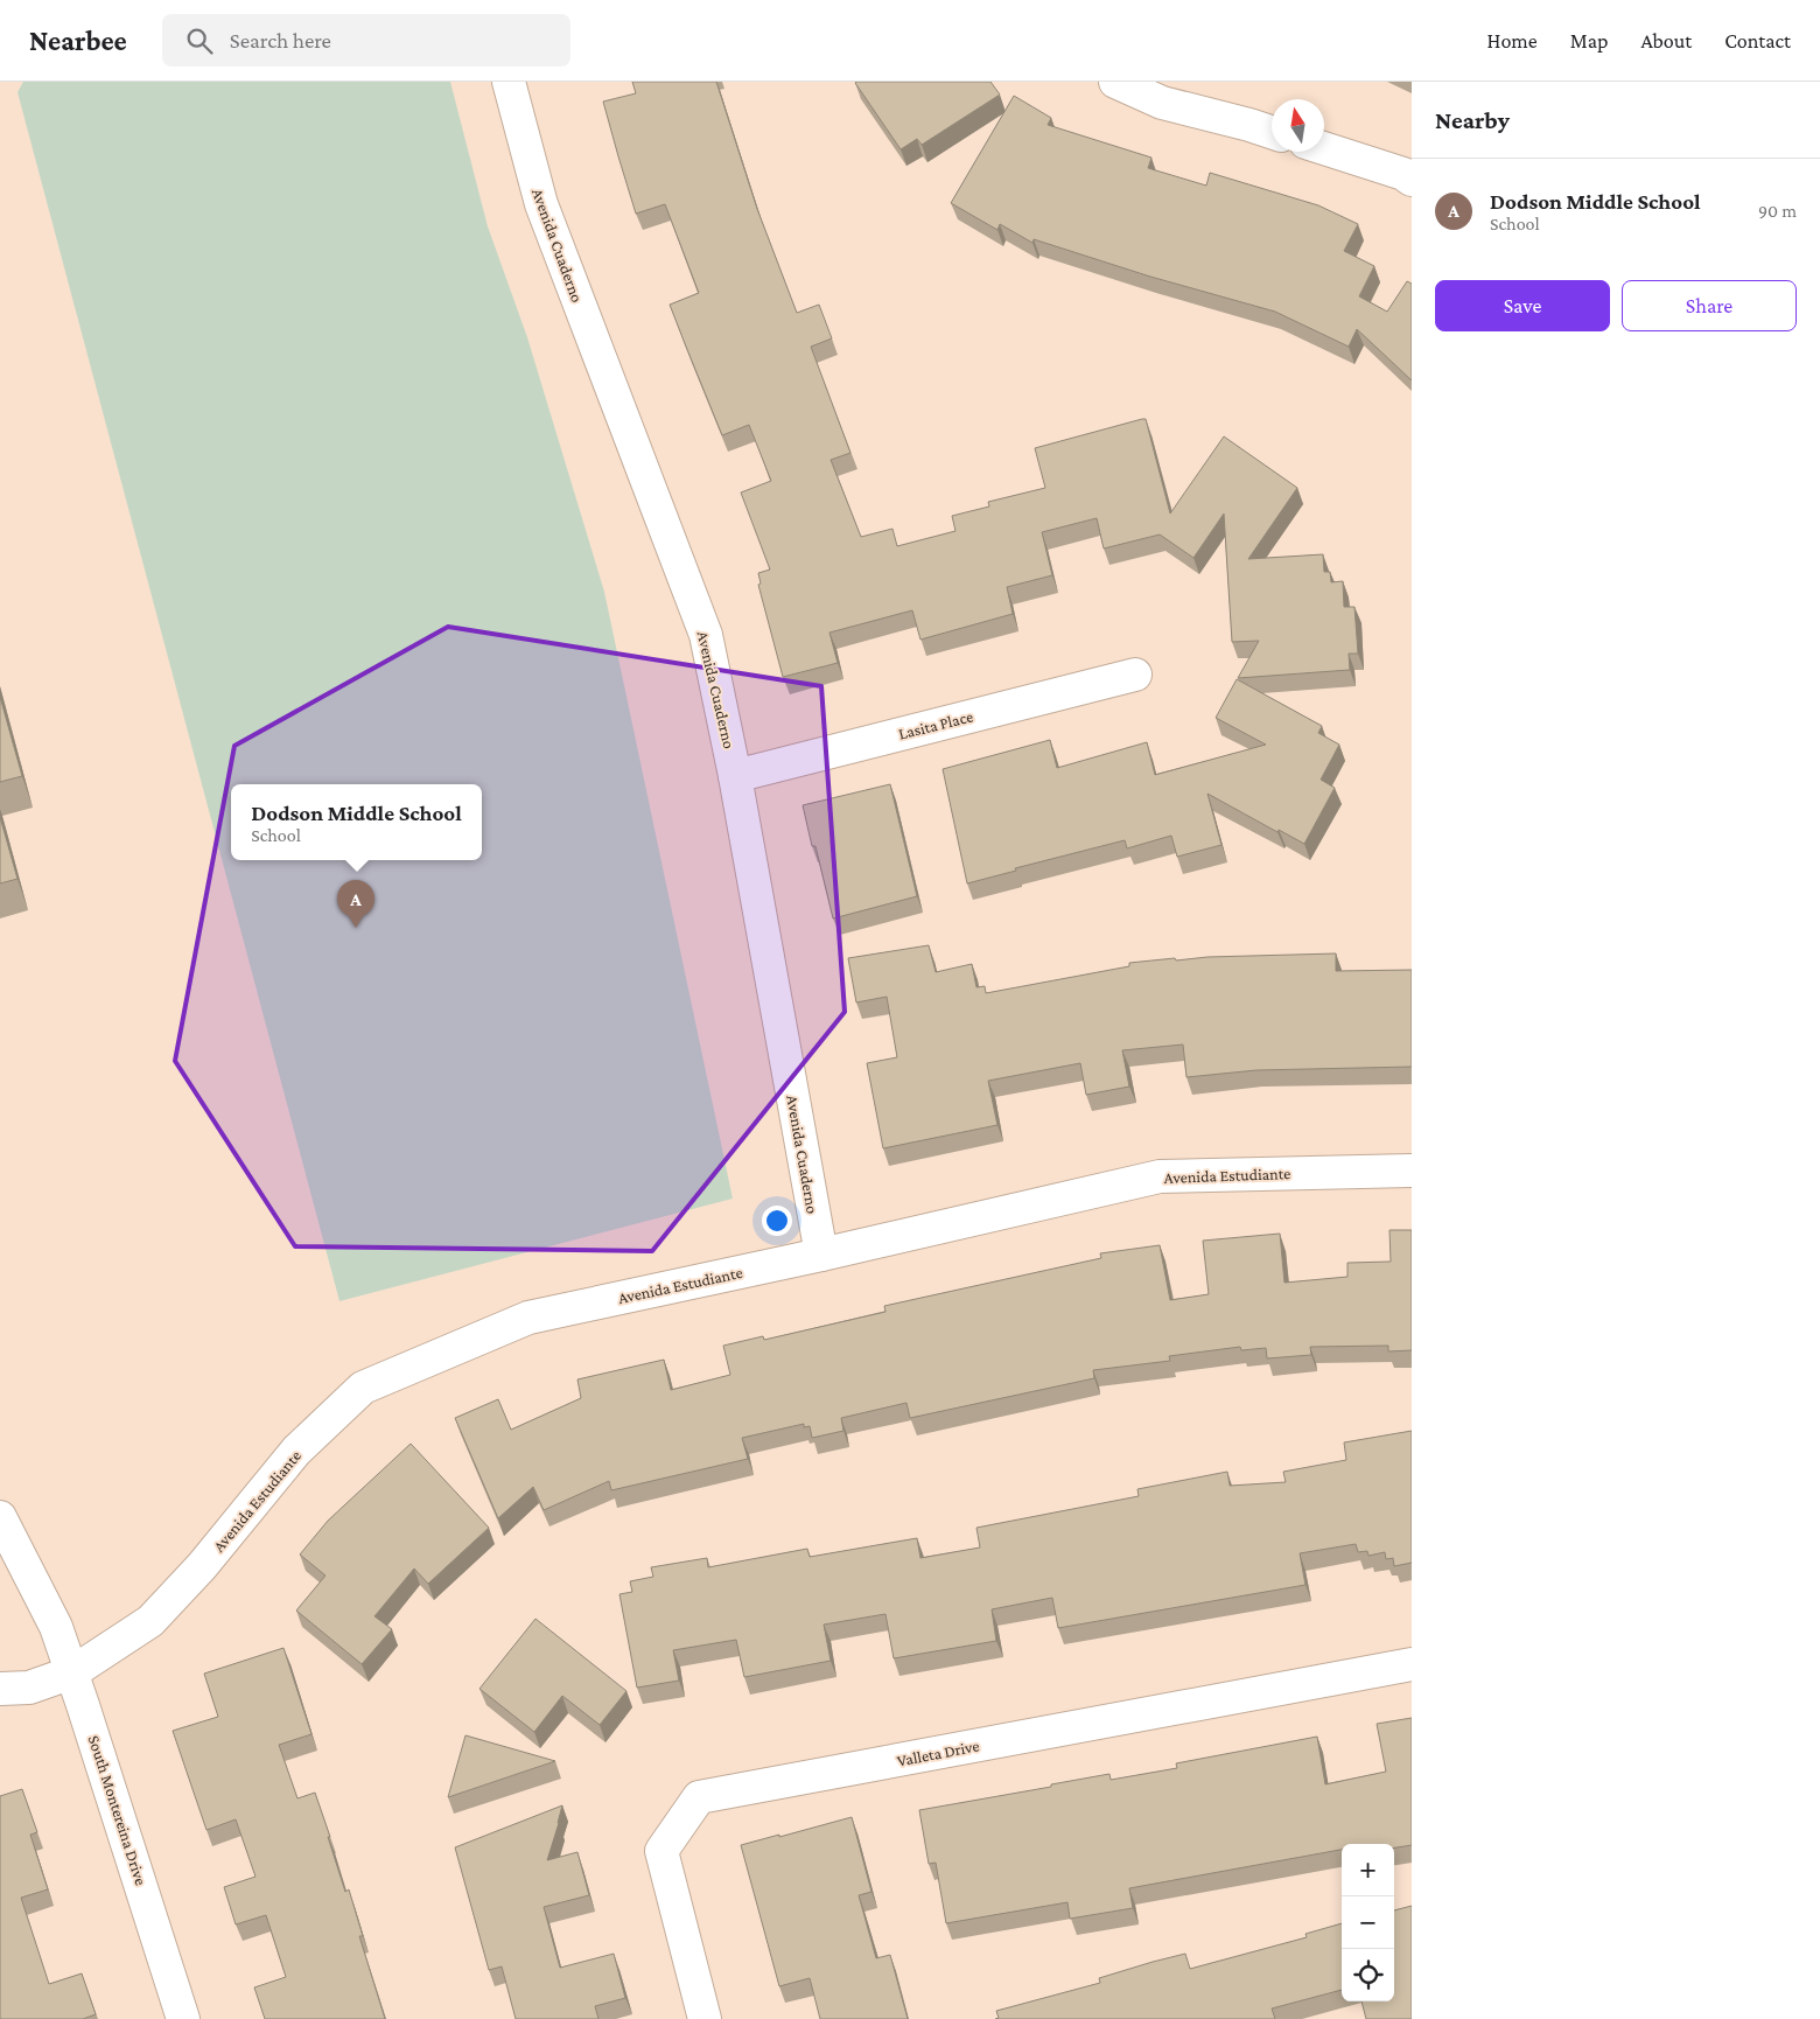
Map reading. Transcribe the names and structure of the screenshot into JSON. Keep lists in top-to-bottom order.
{
  "streets": {
    "street": [
      "Avenida Cuaderno",
      "Lasita Place",
      "Avenida Estudiante",
      "Valleta Drive",
      "South Montereina Drive"
    ]
  },
  "crossings": [
    ["Avenida Cuaderno", "Lasita Place"],
    ["Avenida Cuaderno", "Avenida Estudiante"],
    ["Avenida Estudiante", "South Montereina Drive"]
  ],
  "north": "top",
  "page": {
    "header": "Nearbee",
    "search": "Search here",
    "nav": [
      "Home",
      "Map",
      "About",
      "Contact"
    ],
    "heading": "Nearby",
    "list": [
      {
        "mark": "A",
        "name": "Dodson Middle School",
        "note": "School",
        "value": "90 m"
      }
    ],
    "buttons": ["Save", "Share"],
    "popup": ["Dodson Middle School", "School"],
    "pins": "A",
    "map_buttons": ["+", "−"]
  }
}
